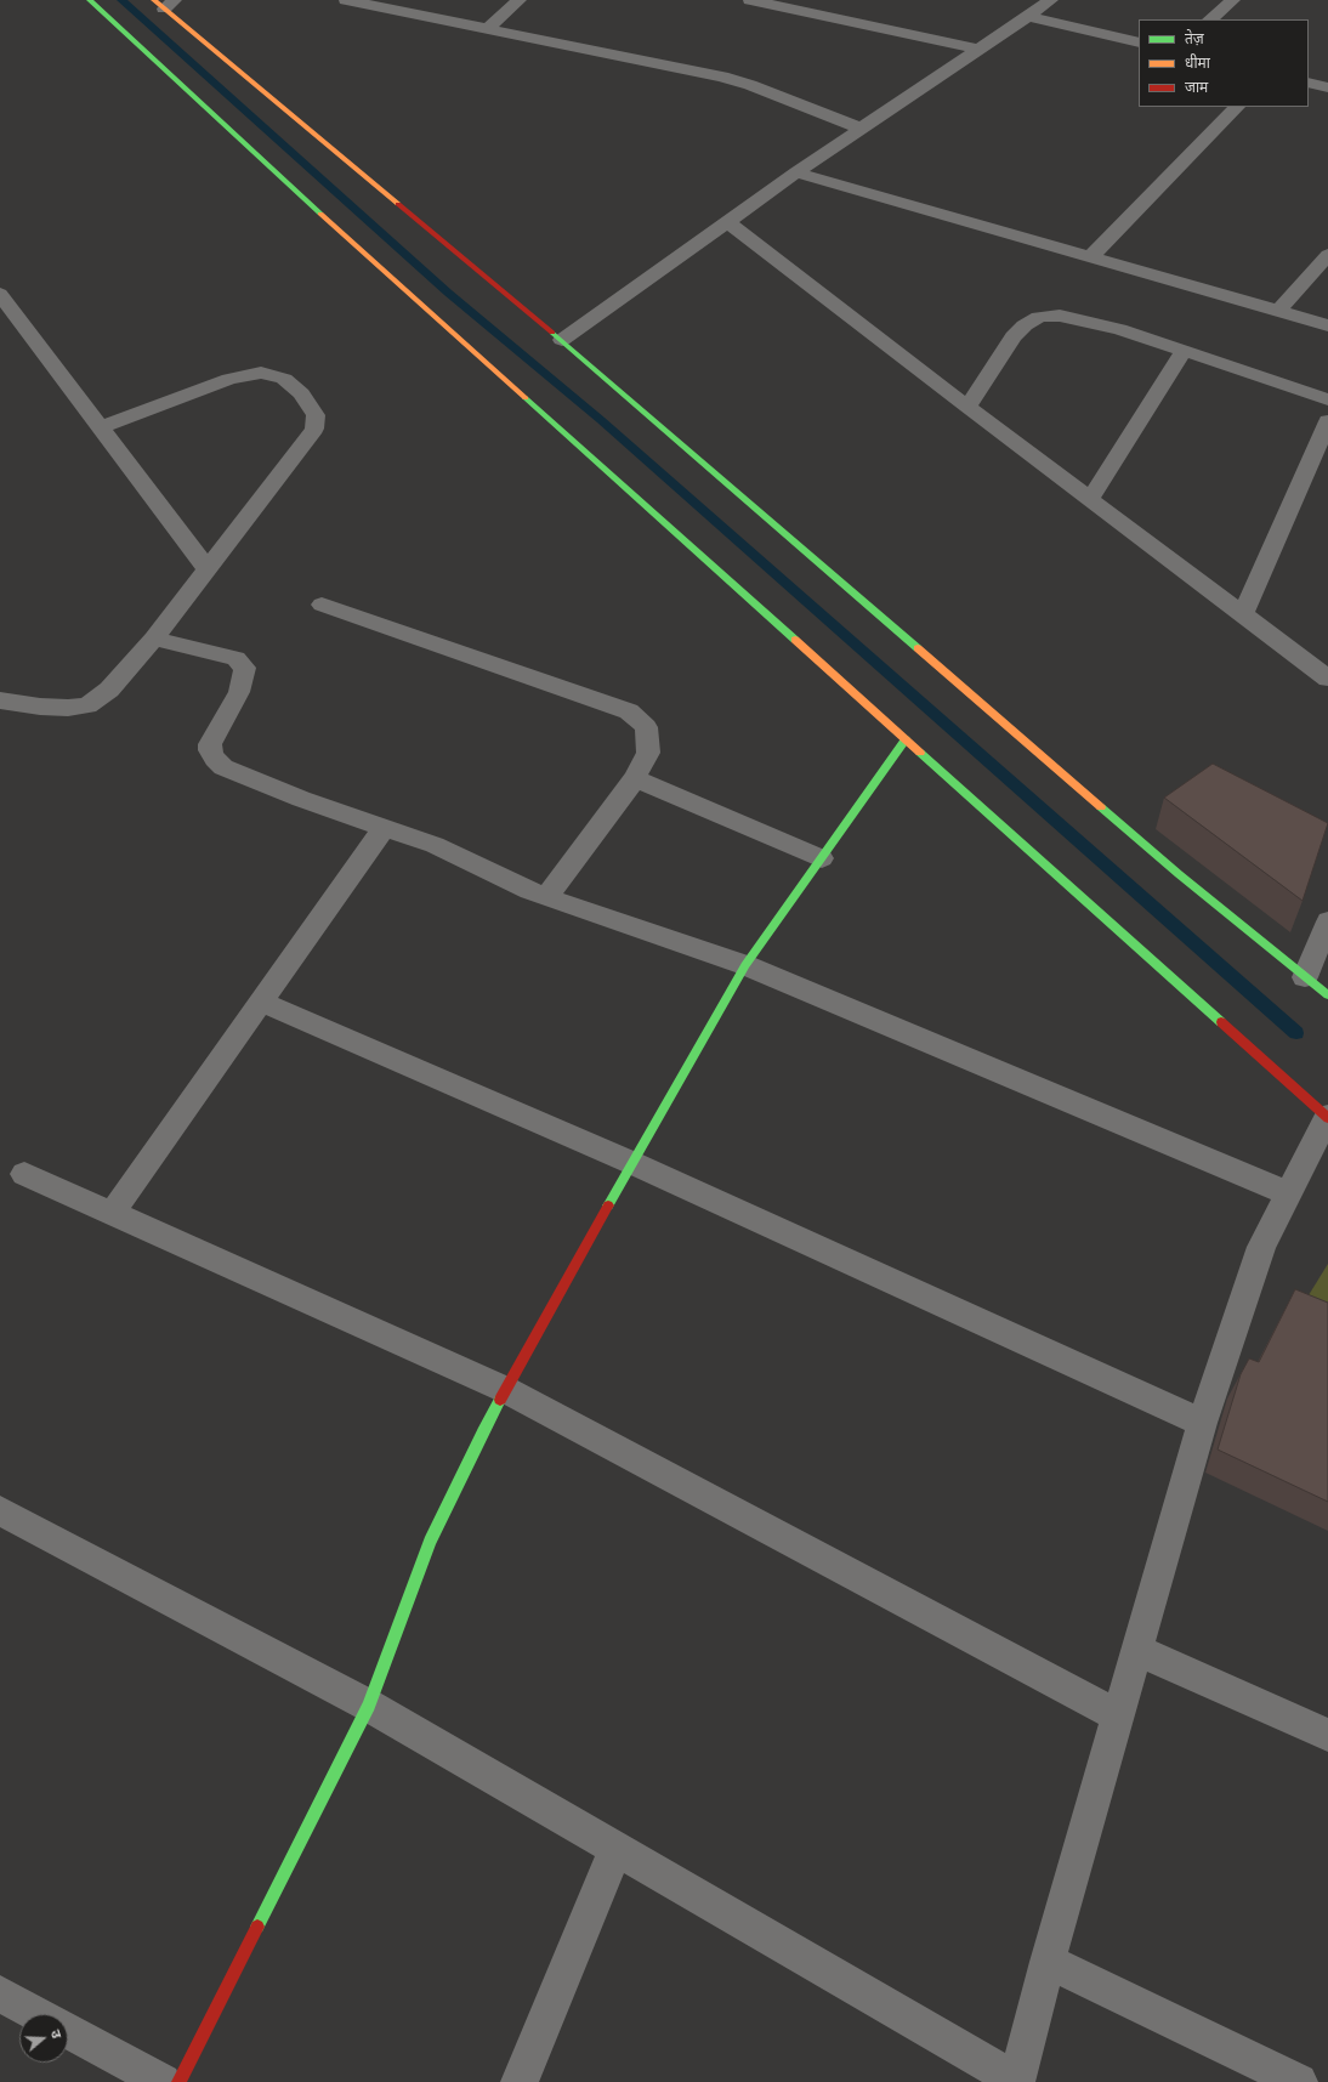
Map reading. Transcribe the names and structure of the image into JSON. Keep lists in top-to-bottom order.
{
  "legend": ["तेज़", "धीमा", "जाम"],
  "north": "right"
}
